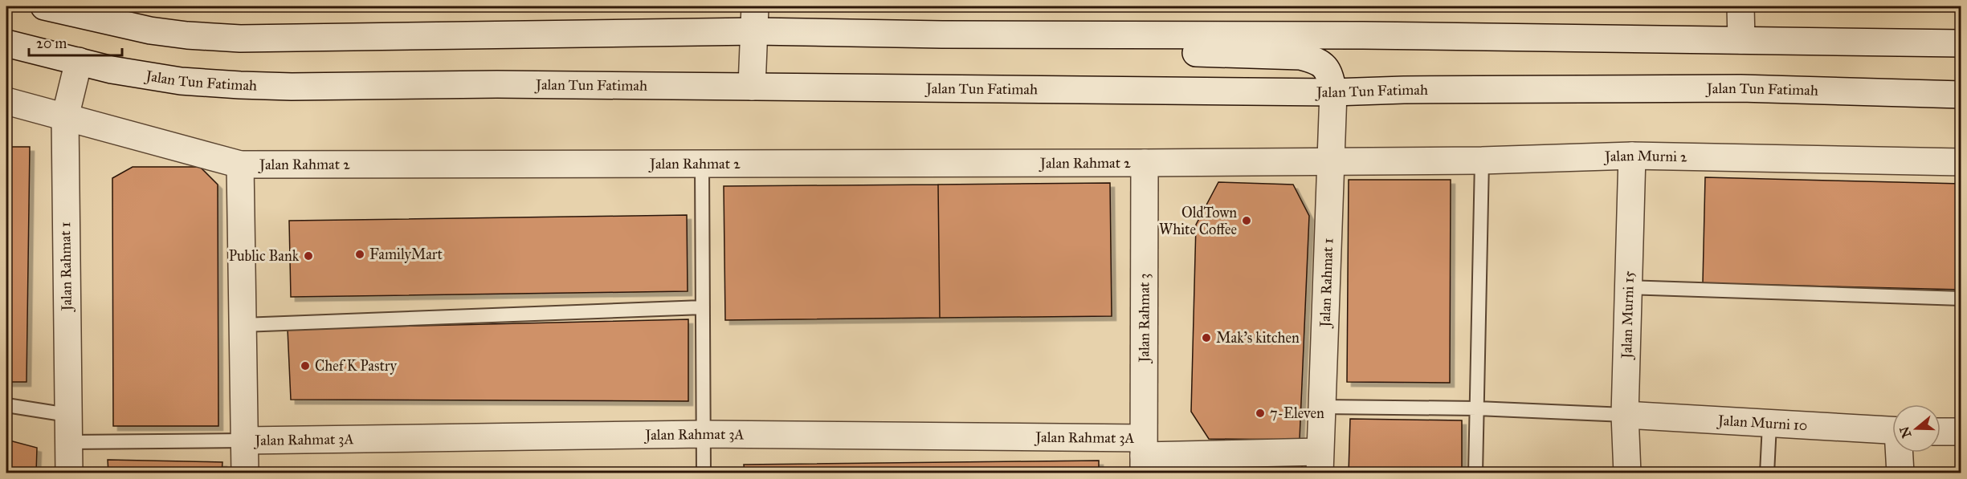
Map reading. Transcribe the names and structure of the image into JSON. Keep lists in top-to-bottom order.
{
  "streets": {
    "street": [
      "Jalan Tun Fatimah",
      "Jalan Murni 2",
      "Jalan Rahmat 2",
      "Jalan Rahmat 1",
      "Jalan Murni 15",
      "Jalan Rahmat 3",
      "Jalan Murni 10",
      "Jalan Rahmat 3A"
    ]
  },
  "crossings": [
    ["Jalan Tun Fatimah", "Jalan Rahmat 1"],
    ["Jalan Murni 2", "Jalan Rahmat 2"],
    ["Jalan Murni 2", "Jalan Rahmat 1"],
    ["Jalan Murni 2", "Jalan Murni 15"],
    ["Jalan Rahmat 2", "Jalan Rahmat 1"],
    ["Jalan Rahmat 2", "Jalan Rahmat 3"],
    ["Jalan Rahmat 1", "Jalan Rahmat 3A"],
    ["Jalan Murni 15", "Jalan Murni 10"],
    ["Jalan Rahmat 3", "Jalan Rahmat 3A"]
  ],
  "places": [
    "OldTown White Coffee",
    "FamilyMart",
    "Public Bank",
    "Mak's kitchen",
    "Chef K Pastry",
    "7-Eleven"
  ],
  "scale_bar": "20 m",
  "north": "left"
}
